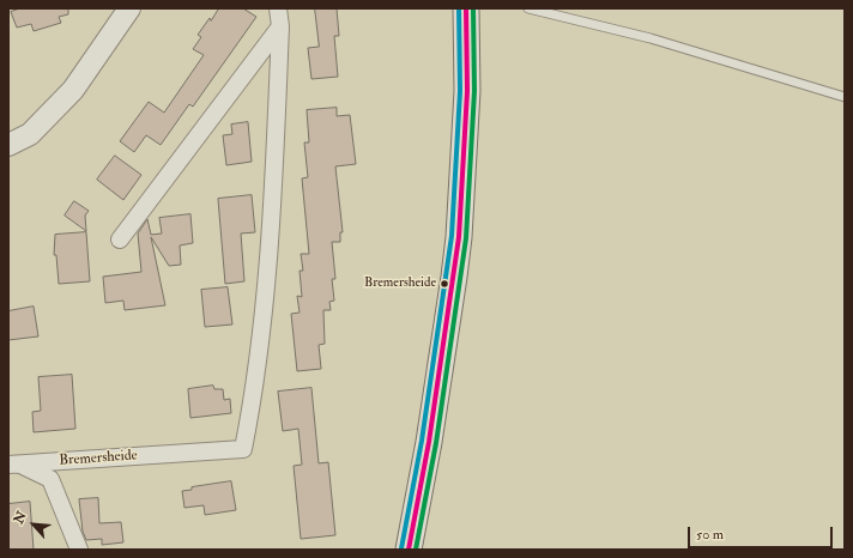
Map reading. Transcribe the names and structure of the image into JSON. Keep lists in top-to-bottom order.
{
  "streets": {
    "street": ["Bremersheide"]
  },
  "places": ["Bremersheide"],
  "scale_bar": "50 m",
  "north": "top left"
}
